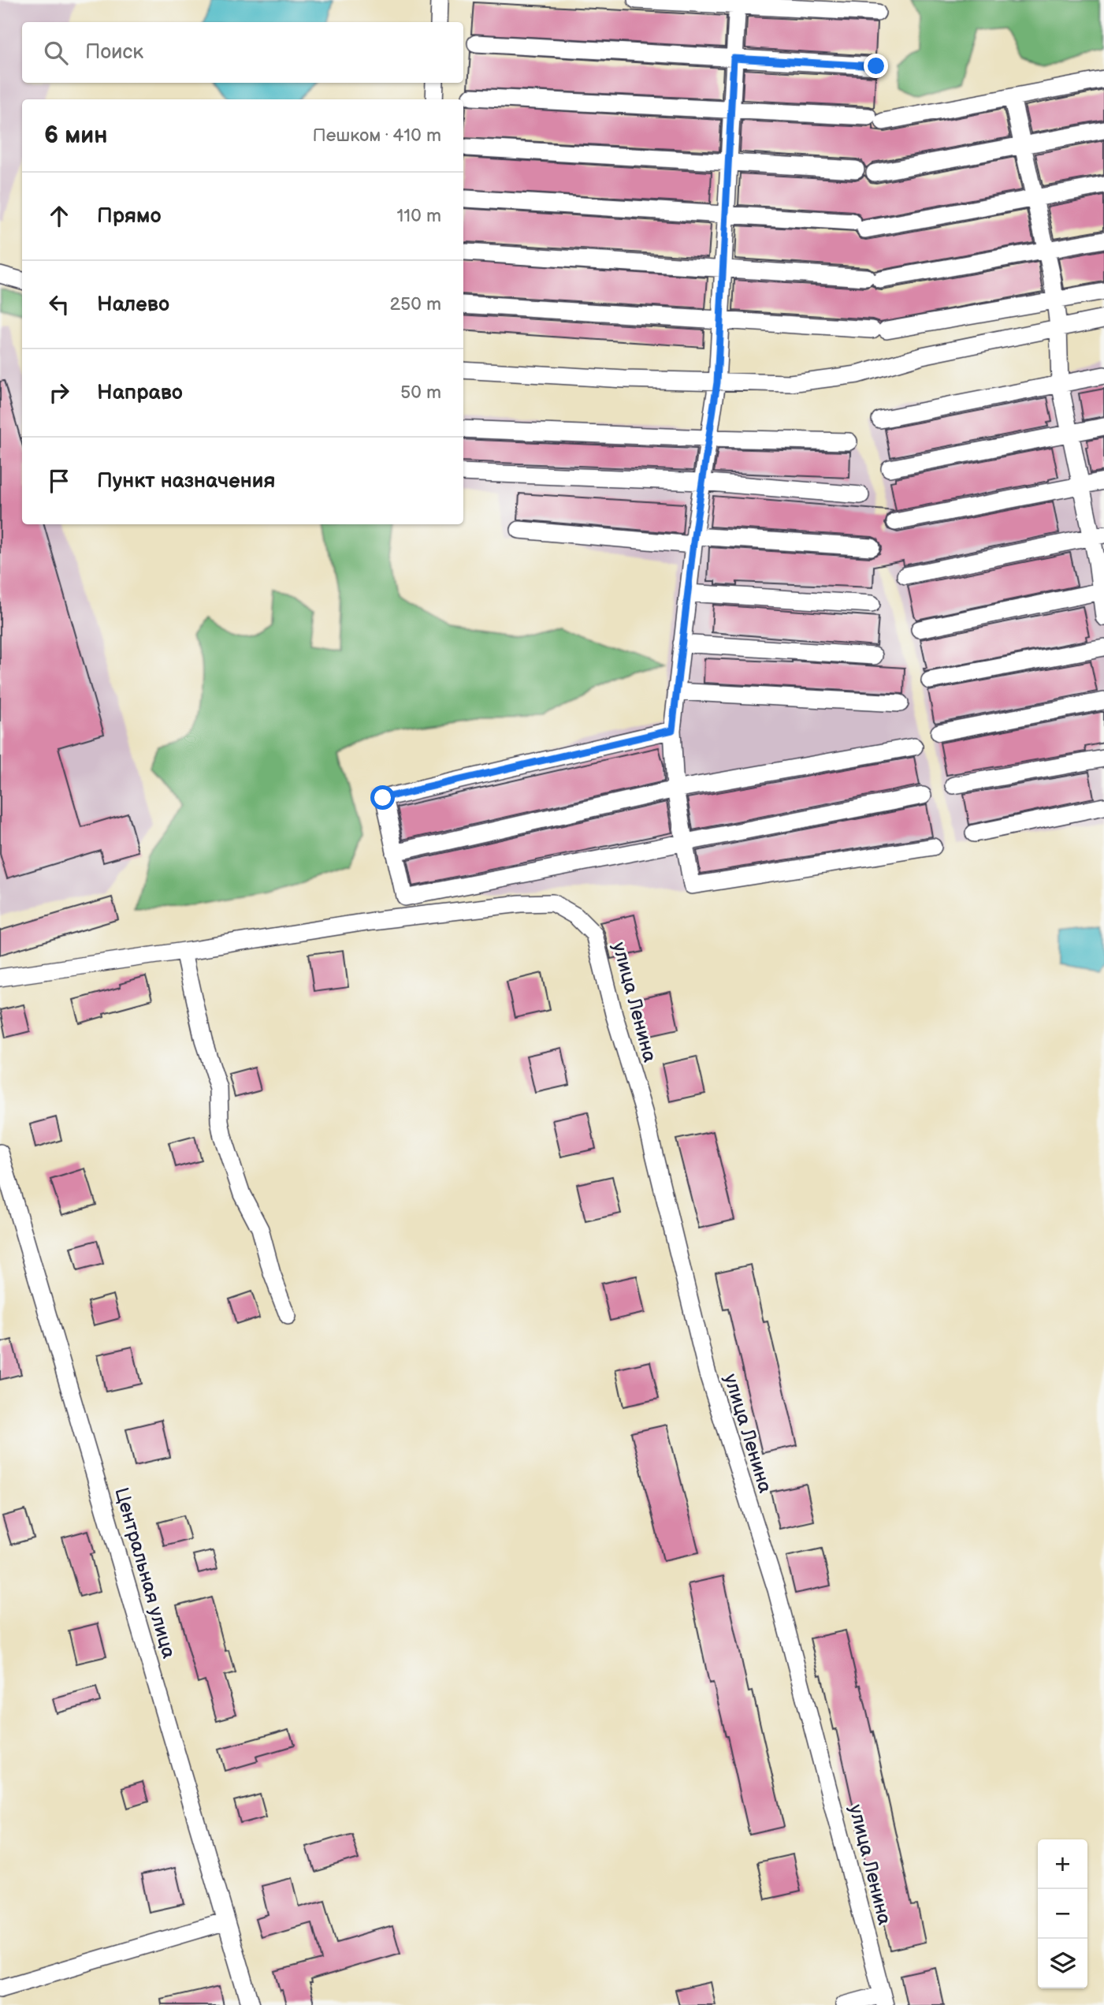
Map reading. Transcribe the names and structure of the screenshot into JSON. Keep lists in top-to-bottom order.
{
  "streets": {
    "street": ["улица Ленина", "Центральная улица"]
  },
  "page": {
    "search": "Поиск",
    "heading": ["6 мин", "Пешком · 410 m"],
    "list": [
      ["Прямо", "110 m"],
      ["Налево", "250 m"],
      ["Направо", "50 m"],
      "Пункт назначения"
    ],
    "map_buttons": ["+", "−"]
  }
}
